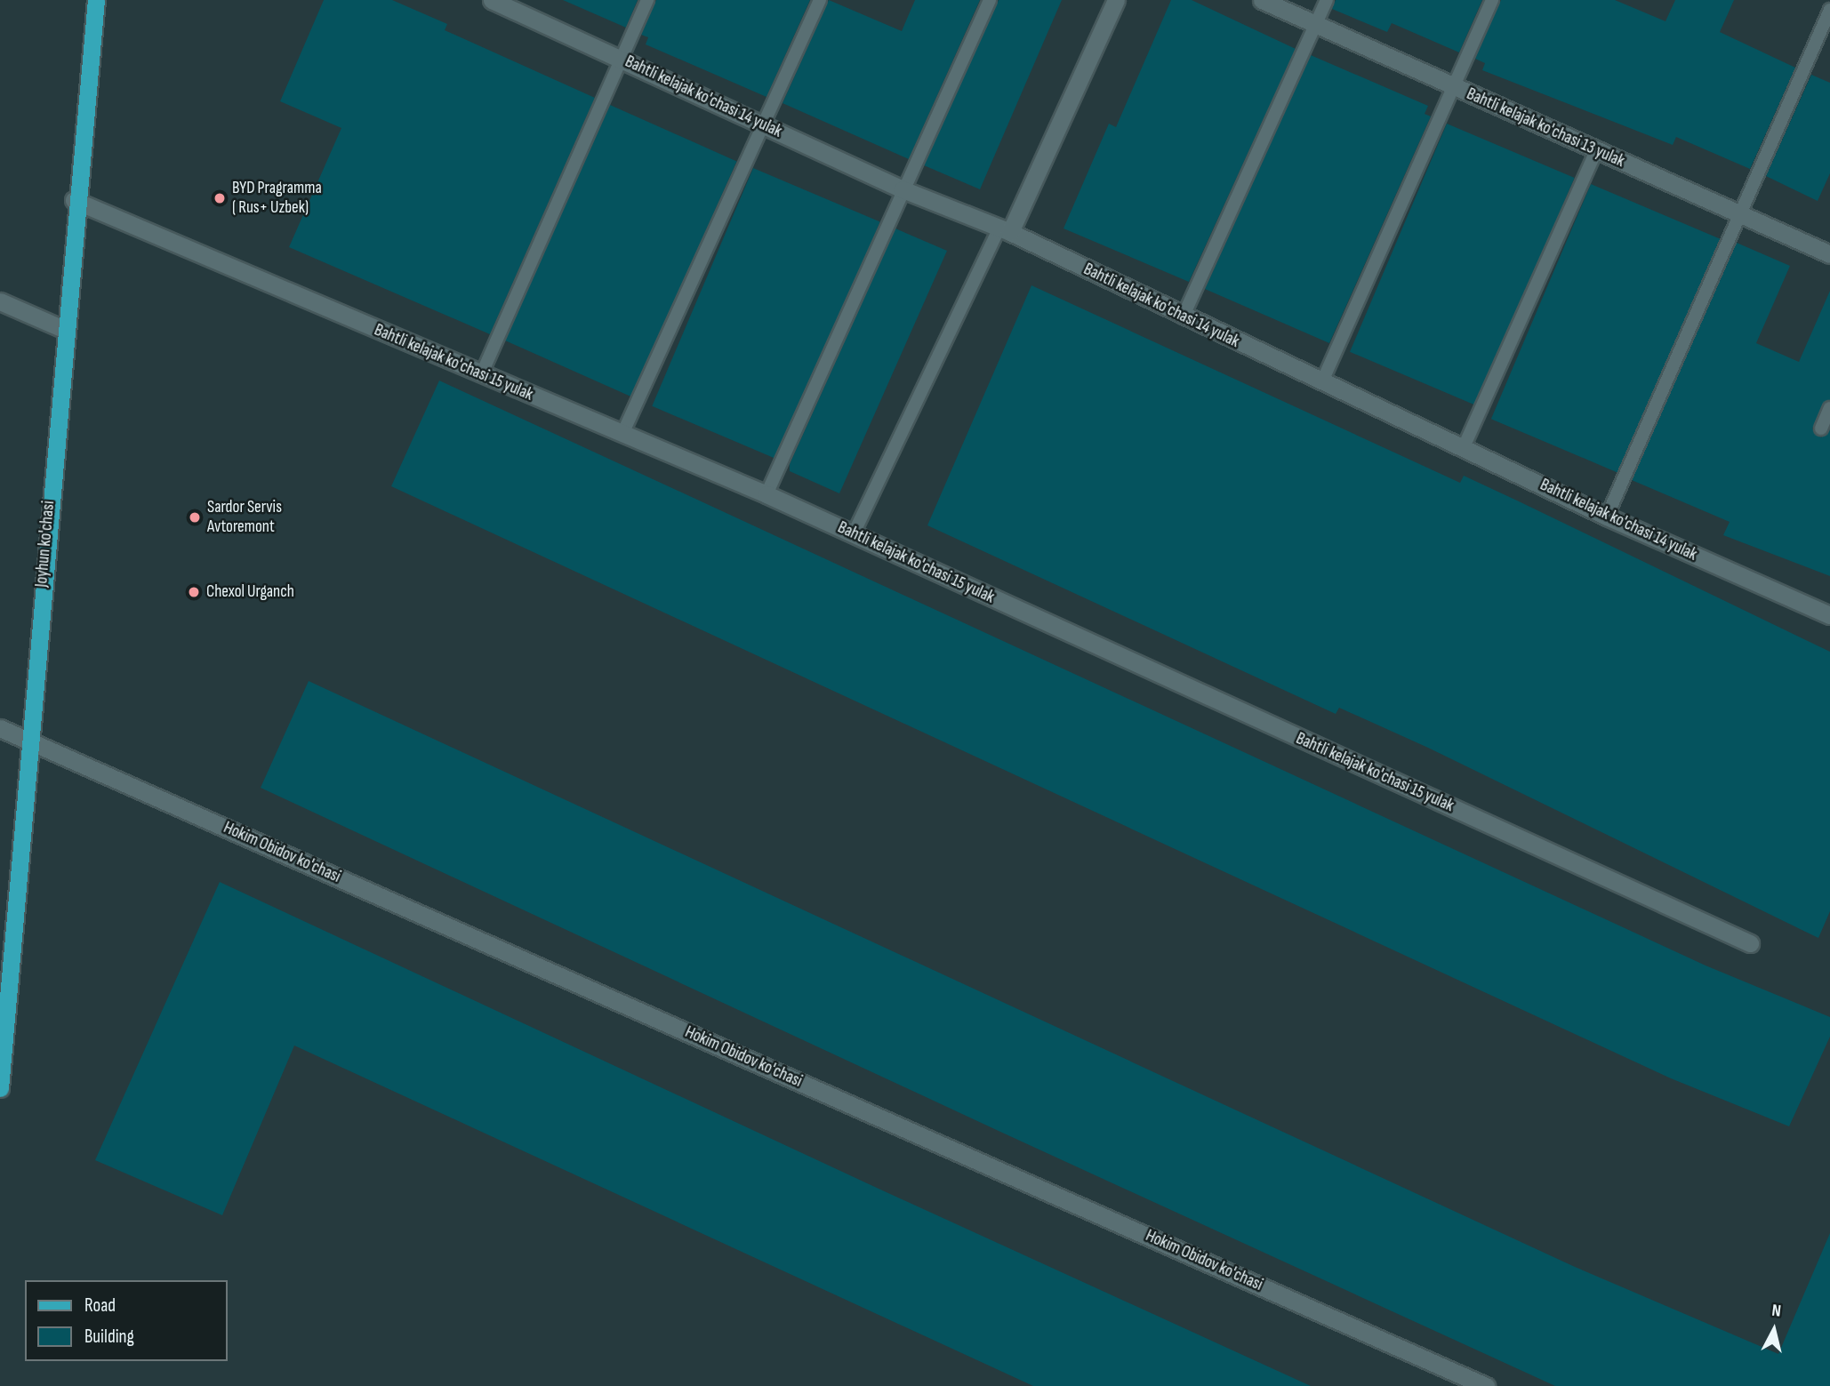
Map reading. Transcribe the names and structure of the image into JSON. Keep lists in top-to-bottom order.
{
  "streets": {
    "main road": ["Joyhun ko'chasi"],
    "street": [
      "Bahtli kelajak ko'chasi 14 yulak",
      "Bahtli kelajak ko'chasi 13 yulak",
      "Bahtli kelajak ko'chasi 15 yulak",
      "Hokim Obidov ko'chasi"
    ]
  },
  "crossings": [
    ["Bahtli kelajak ko'chasi 15 yulak", "Joyhun ko'chasi"],
    ["Joyhun ko'chasi", "Hokim Obidov ko'chasi"]
  ],
  "places": ["BYD Pragramma ( Rus+ Uzbek)", "Sardor Servis Avtoremont", "Chexol Urganch"],
  "legend": ["Road", "Building"],
  "north": "top"
}
